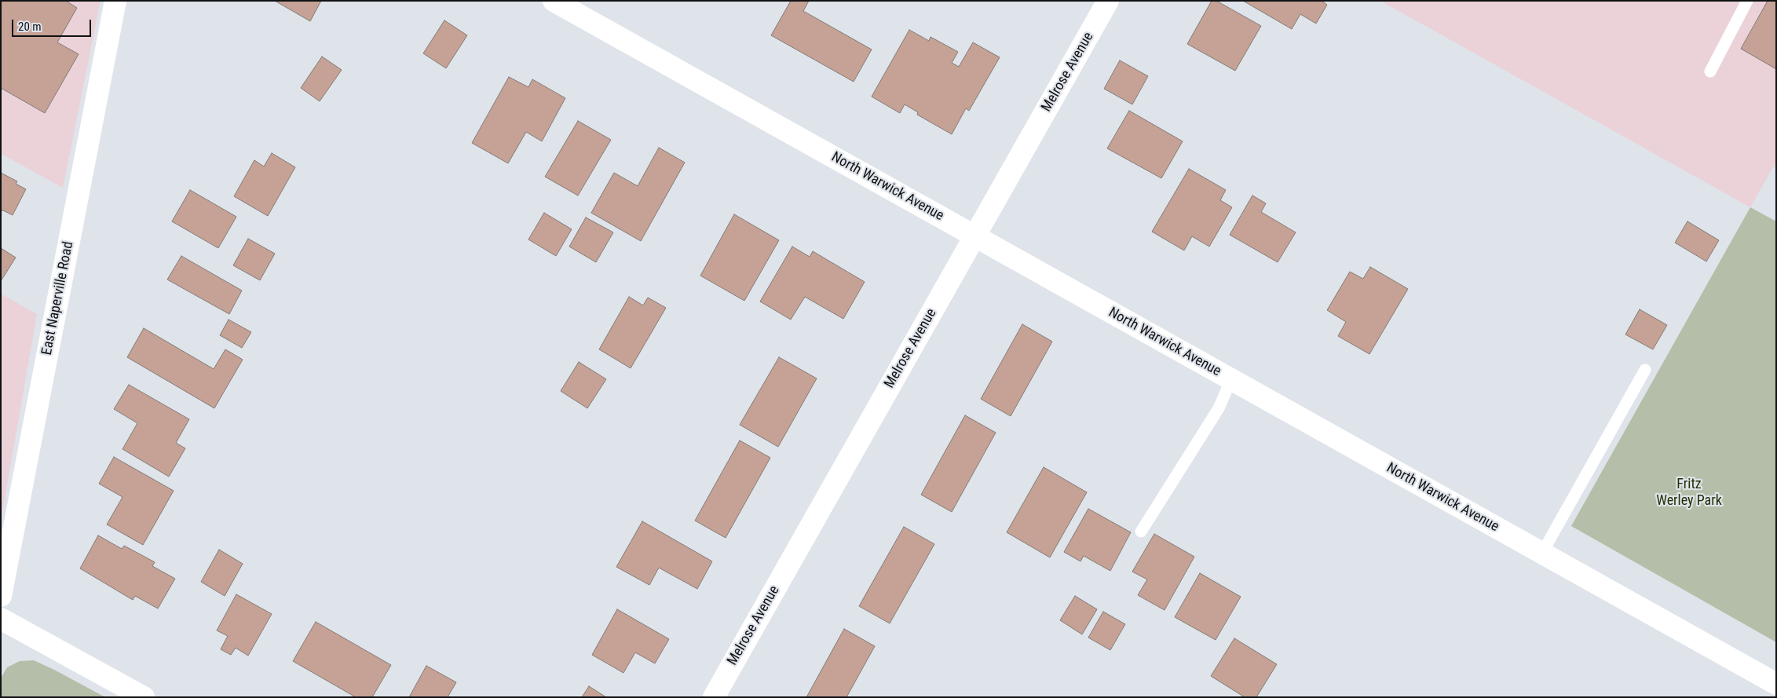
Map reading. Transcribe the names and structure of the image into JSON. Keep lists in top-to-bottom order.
{
  "streets": {
    "street": ["Melrose Avenue", "North Warwick Avenue", "East Naperville Road"]
  },
  "crossings": [
    ["Melrose Avenue", "North Warwick Avenue"]
  ],
  "parks": ["Fritz Werley Park"],
  "scale_bar": "20 m"
}
